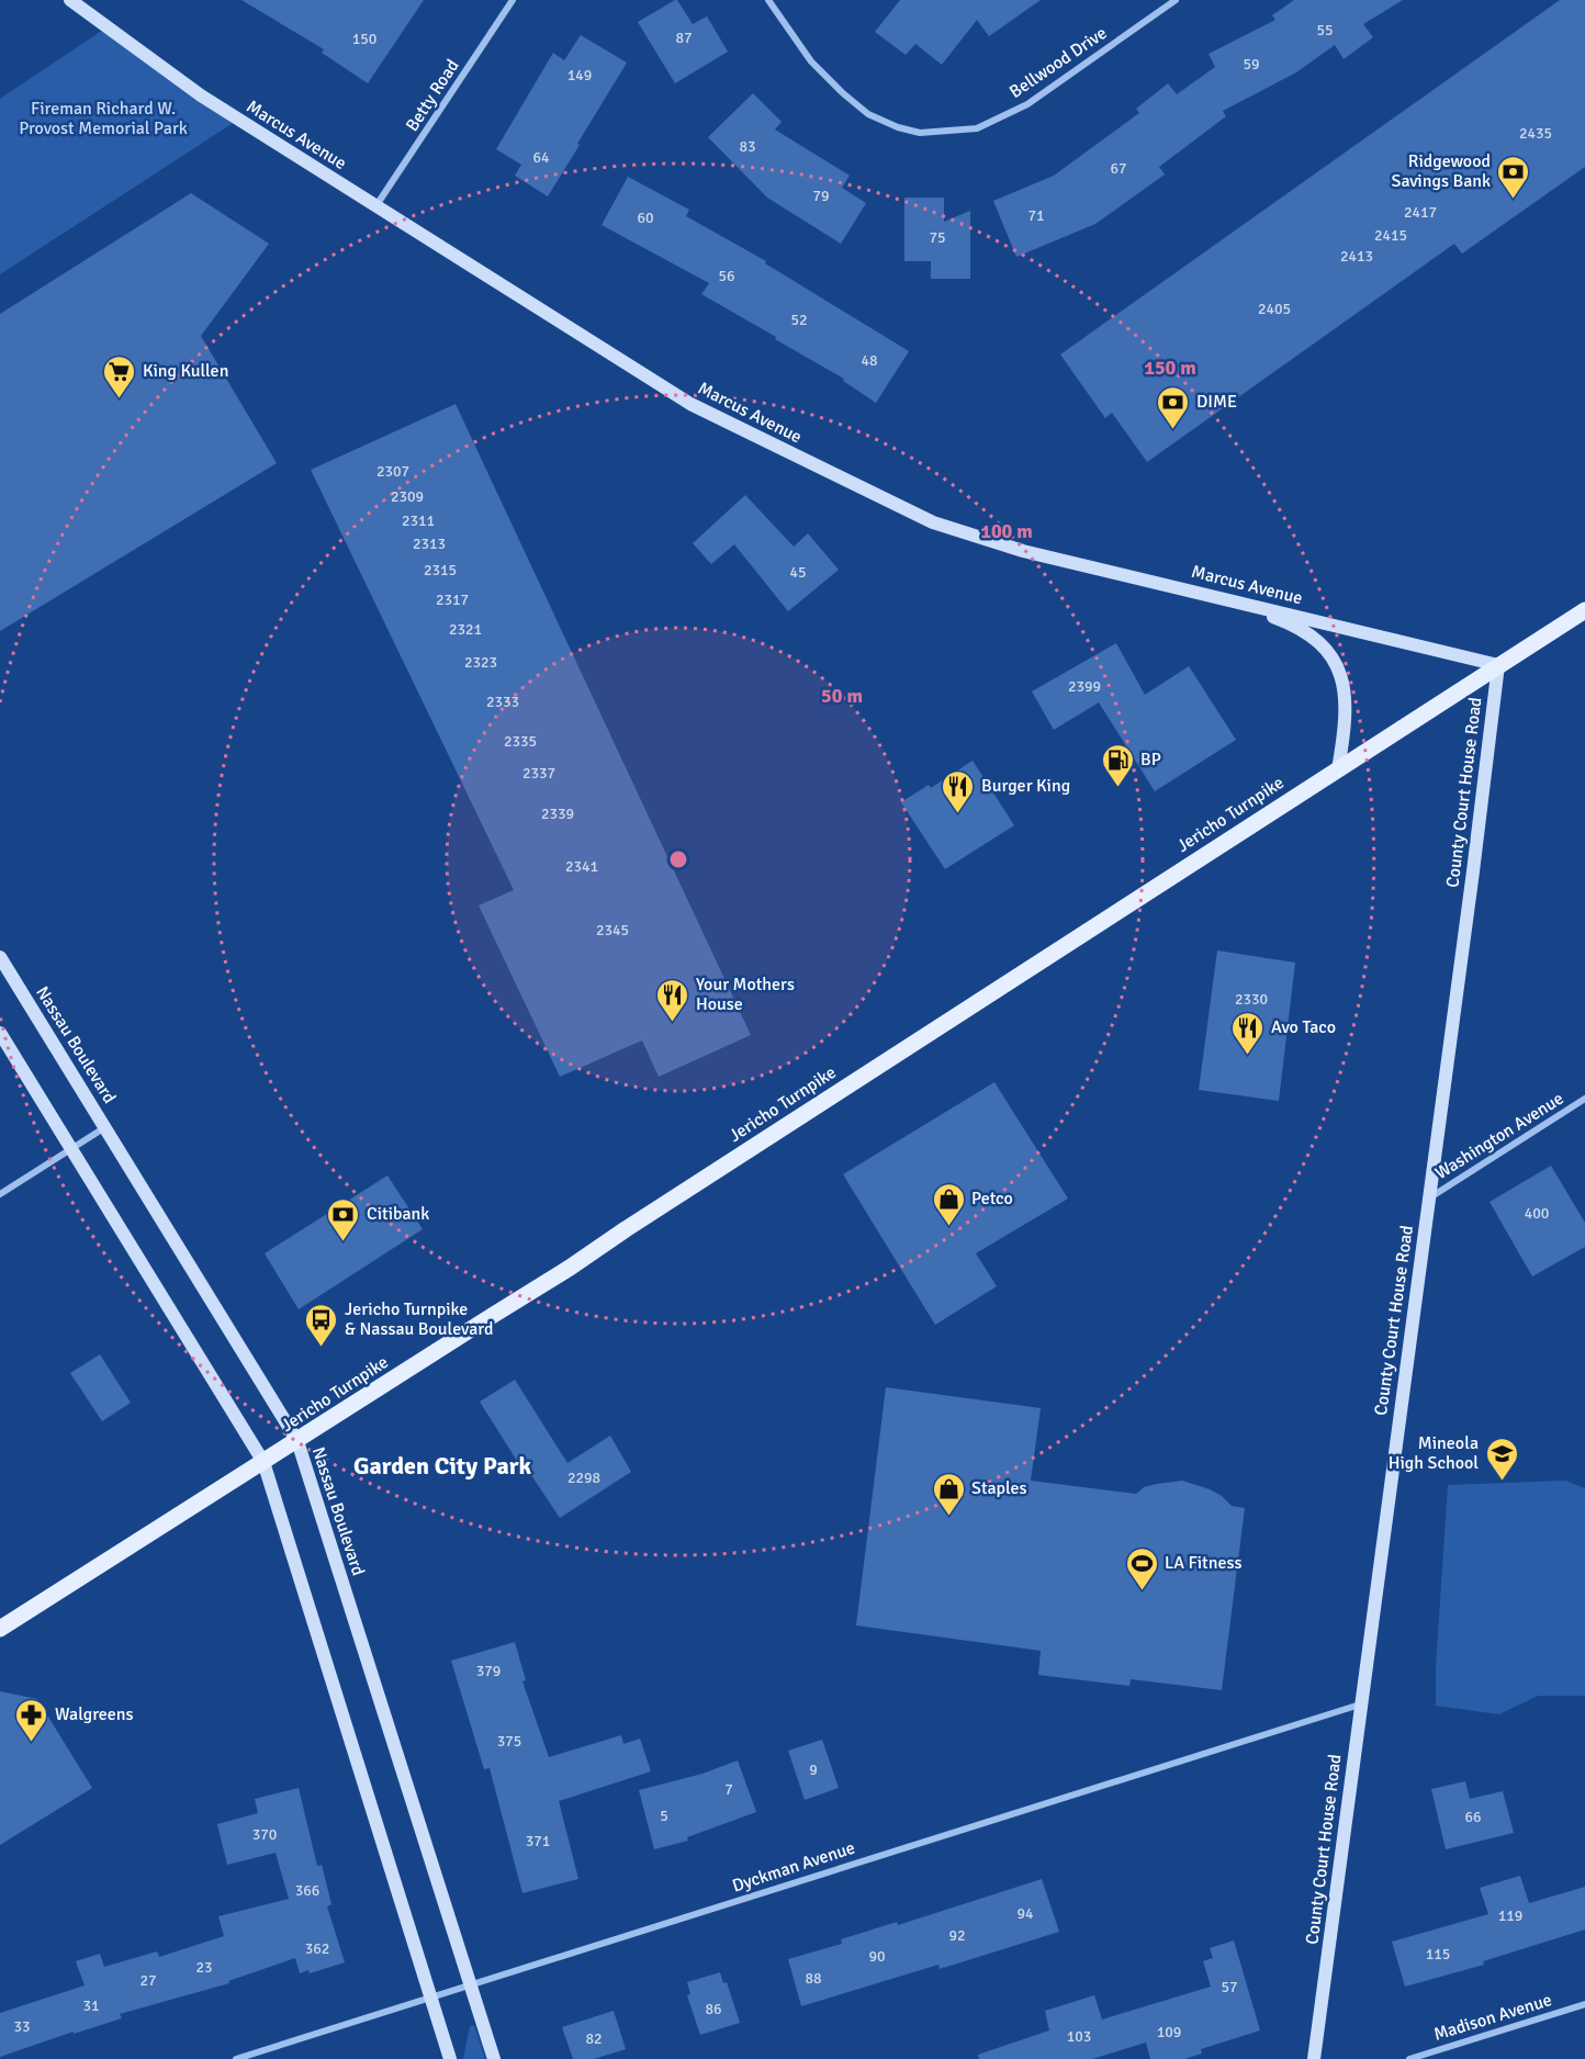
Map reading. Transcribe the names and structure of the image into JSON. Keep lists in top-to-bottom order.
{
  "streets": {
    "main road": [
      "Marcus Avenue",
      "County Court House Road",
      "Jericho Turnpike",
      "Nassau Boulevard"
    ],
    "street": [
      "Bellwood Drive",
      "Betty Road",
      "Washington Avenue",
      "Dyckman Avenue",
      "Madison Avenue"
    ]
  },
  "crossings": [
    ["Betty Road", "Marcus Avenue"],
    ["Marcus Avenue", "County Court House Road"],
    ["Marcus Avenue", "Jericho Turnpike"],
    ["County Court House Road", "Jericho Turnpike"],
    ["County Court House Road", "Washington Avenue"],
    ["County Court House Road", "Dyckman Avenue"],
    ["Jericho Turnpike", "Nassau Boulevard"],
    ["Nassau Boulevard", "Dyckman Avenue"]
  ],
  "districts": ["Garden City Park"],
  "parks": ["Fireman Richard W. Provost Memorial Park"],
  "places": {
    "bank": ["Ridgewood Savings Bank", "DIME", "Citibank"],
    "supermarket": ["King Kullen"],
    "fuel station": ["BP"],
    "restaurant": ["Burger King", "Your Mothers House", "Avo Taco"],
    "shop": ["Petco", "Staples"],
    "bus stop": ["Jericho Turnpike & Nassau Boulevard"],
    "school or university": ["Mineola High School"],
    "sports": ["LA Fitness"],
    "pharmacy": ["Walgreens"]
  },
  "house_numbers": [
    "55",
    "87",
    "150",
    "59",
    "149",
    "2435",
    "83",
    "64",
    "67",
    "79",
    "2417",
    "71",
    "60",
    "2415",
    "75",
    "2413",
    "56",
    "2405",
    "52",
    "48",
    "2307",
    "2309",
    "2311",
    "2313",
    "2315",
    "45",
    "2317",
    "2321",
    "2323",
    "2399",
    "2333",
    "2335",
    "2337",
    "2339",
    "2341",
    "2345",
    "2330",
    "400",
    "2298",
    "379",
    "375",
    "9",
    "7",
    "5",
    "66",
    "370",
    "371",
    "366",
    "94",
    "119",
    "92",
    "362",
    "115",
    "90",
    "23",
    "88",
    "27",
    "57",
    "31",
    "86",
    "33",
    "109",
    "103",
    "82"
  ],
  "rings": ["150 m", "100 m", "50 m"]
}
